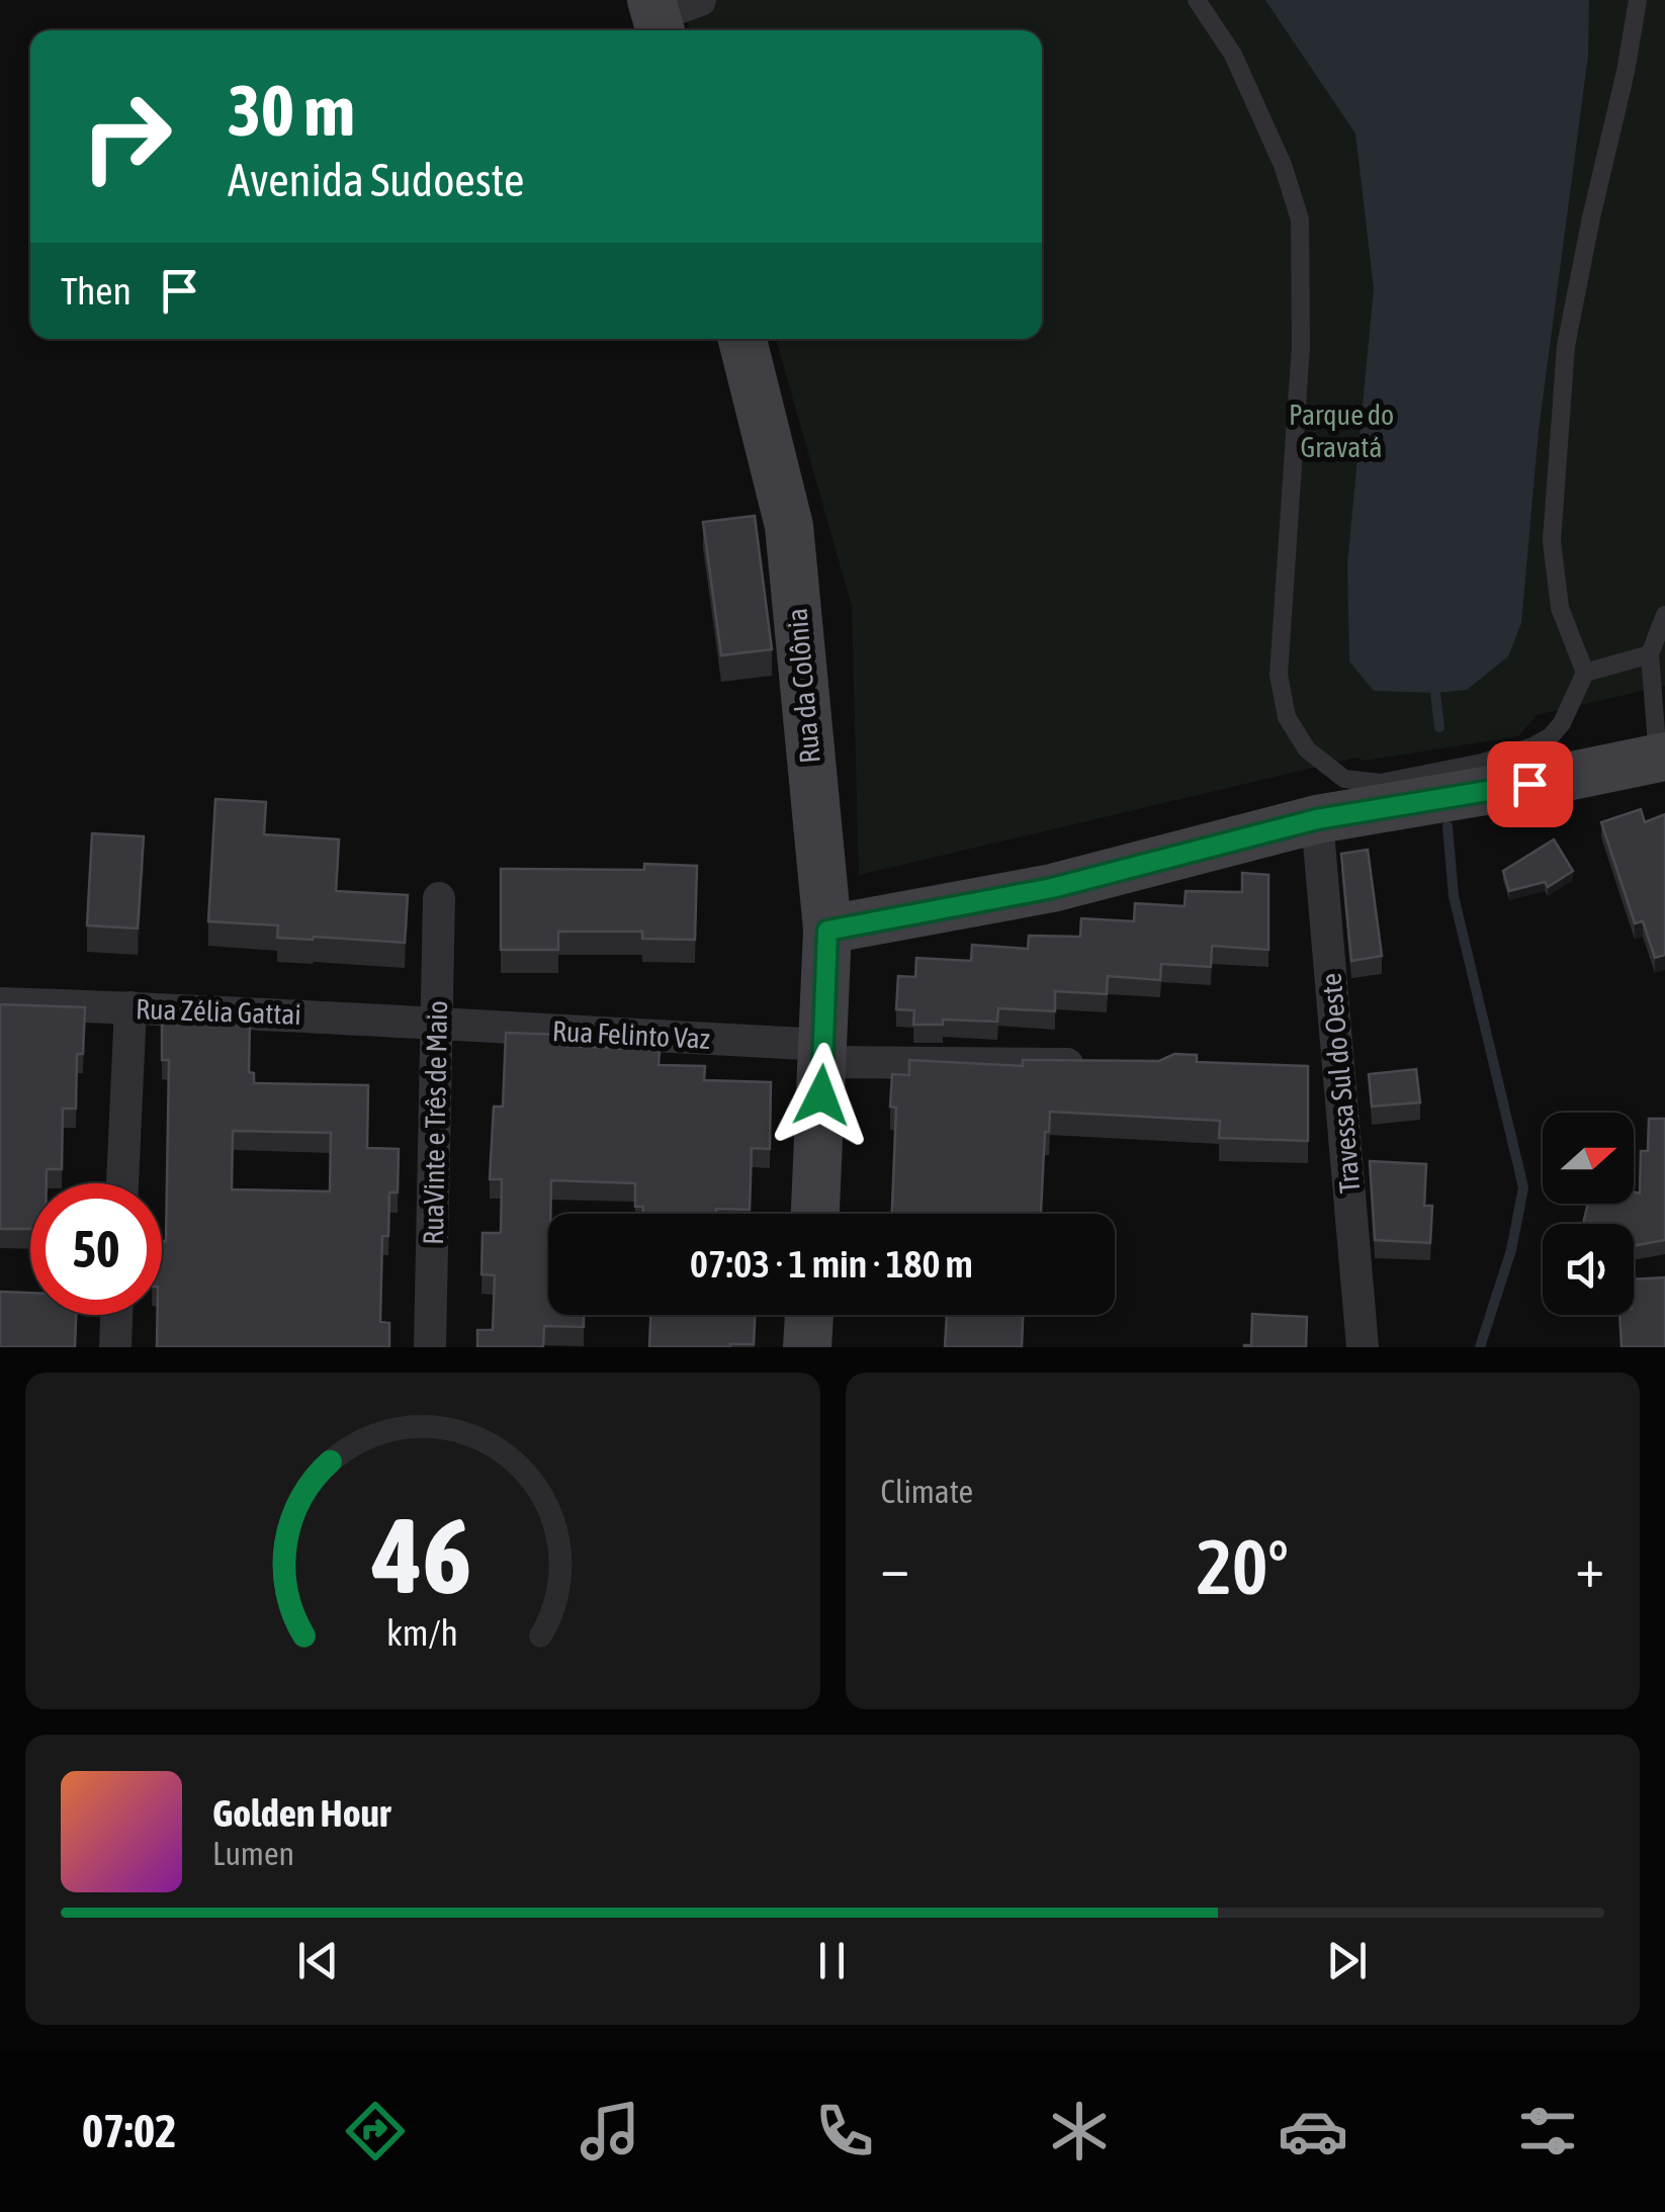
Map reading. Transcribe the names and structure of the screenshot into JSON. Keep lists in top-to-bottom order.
{
  "streets": {
    "main road": ["Rua da Colônia"],
    "street": [
      "Rua Zélia Gattai",
      "Rua Felinto Vaz",
      "Travessa Sul do Oeste",
      "RuaVinte e Três de Maio"
    ]
  },
  "crossings": [
    ["Rua da Colônia", "Rua Felinto Vaz"],
    ["Rua Zélia Gattai", "Rua Felinto Vaz"],
    ["Rua Zélia Gattai", "RuaVinte e Três de Maio"],
    ["Rua Felinto Vaz", "RuaVinte e Três de Maio"]
  ],
  "parks": ["Parque do Gravatá"],
  "north": "right",
  "page": {
    "turn": ["30 m", "Avenida Sudoeste"],
    "then": "Then",
    "limit": "50",
    "trip": "07:03 · 1 min · 180 m",
    "tile": "Climate",
    "heat": ["−", "20°", "+"],
    "song": ["Golden Hour", "Lumen"],
    "tabs": "07:02",
    "gauge": ["46", "km/h"]
  }
}
